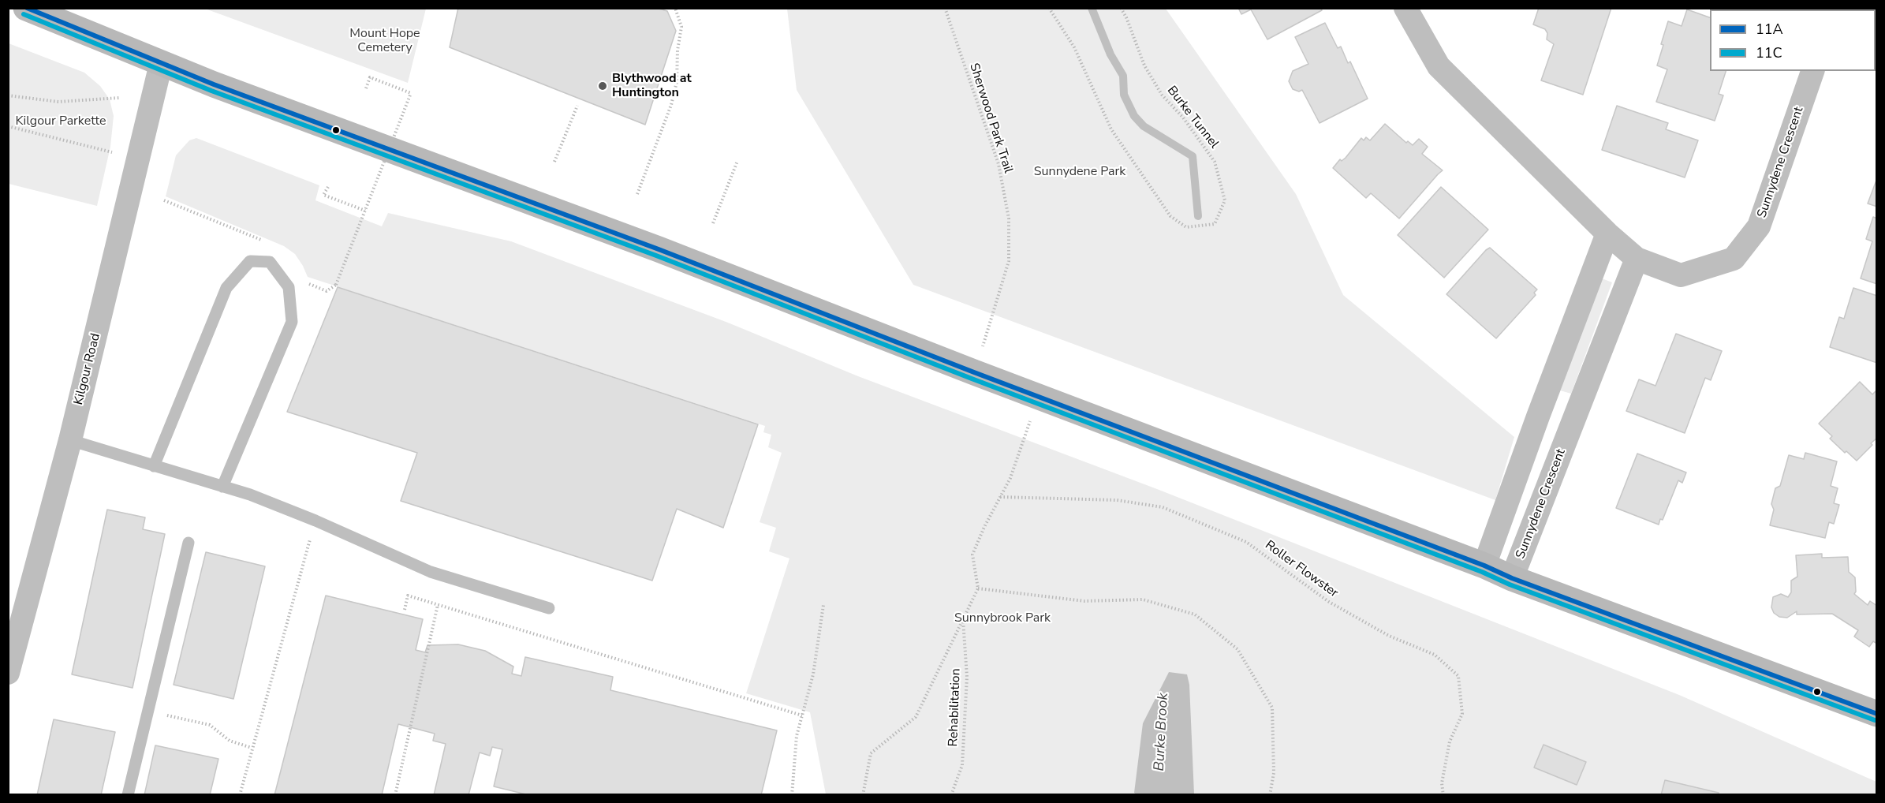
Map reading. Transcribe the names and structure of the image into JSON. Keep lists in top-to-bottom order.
{
  "streets": {
    "street": ["Sunnydene Crescent", "Kilgour Road"],
    "path": [
      "Burke Tunnel",
      "Sherwood Park Trail",
      "Roller Flowster",
      "Rehabilitation"
    ]
  },
  "water": ["Burke Brook"],
  "parks": [
    "Mount Hope Cemetery",
    "Kilgour Parkette",
    "Sunnydene Park",
    "Sunnybrook Park"
  ],
  "places": ["Blythwood at Huntington"],
  "lines": ["transit line 11A", "transit line 11C"],
  "legend": ["11A", "11C"]
}
